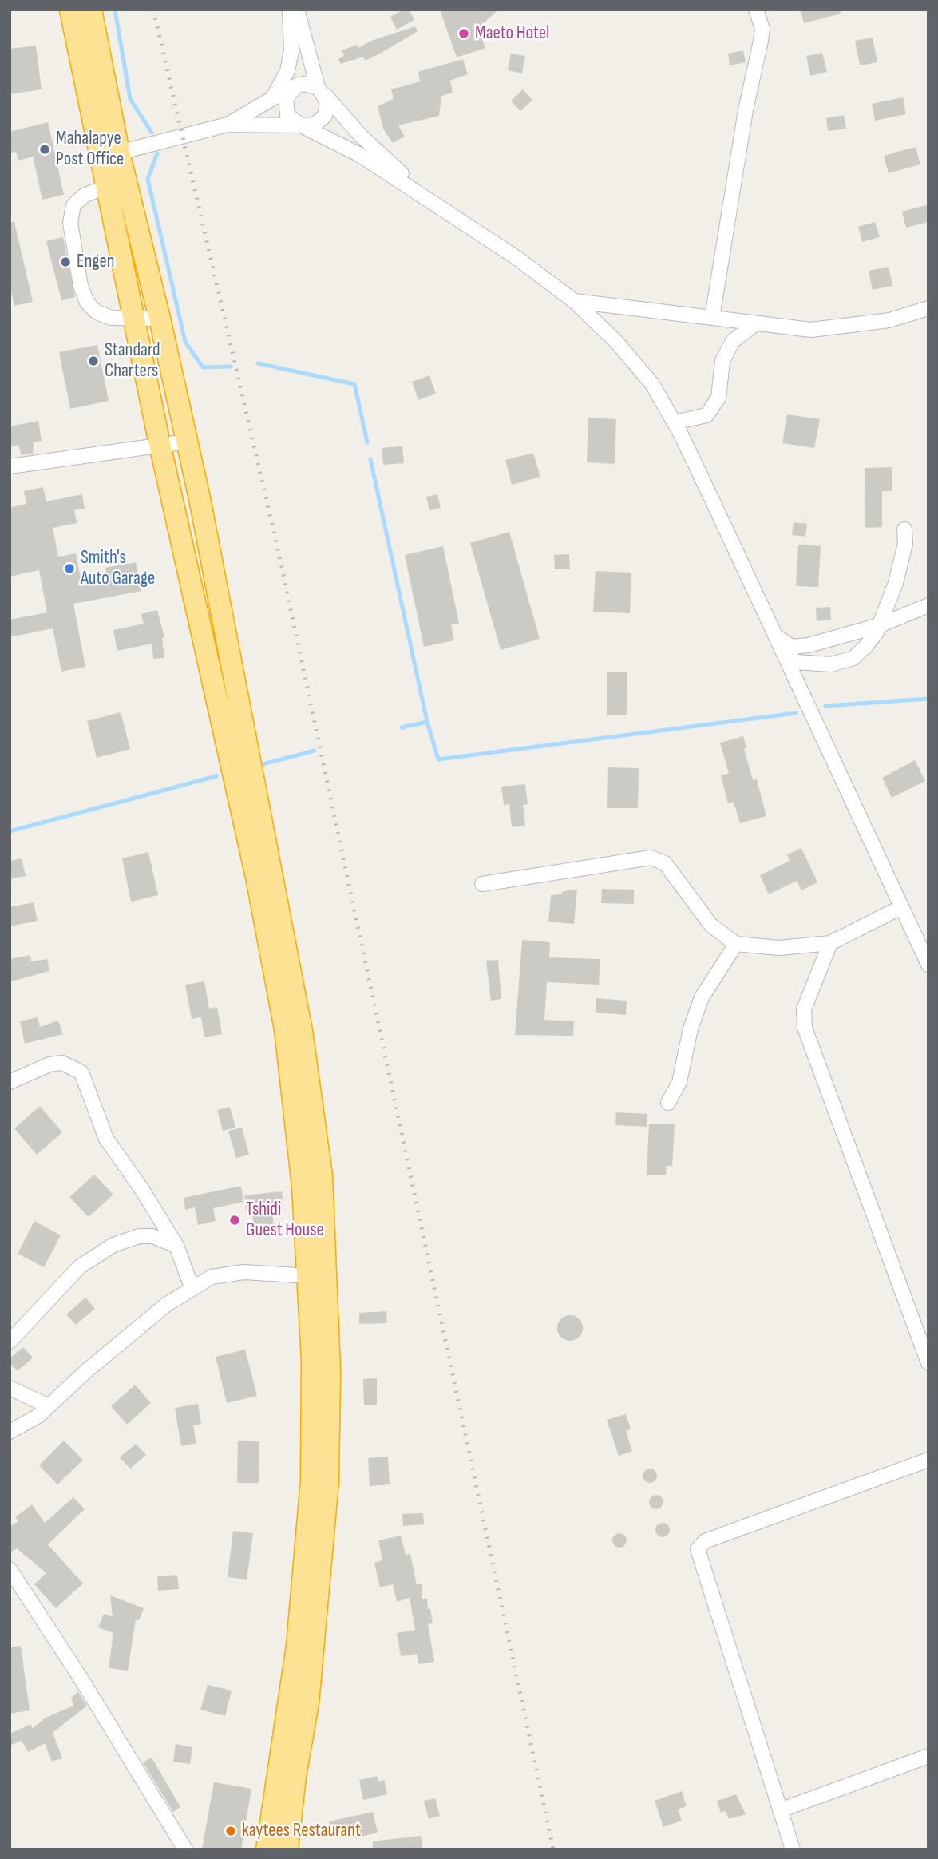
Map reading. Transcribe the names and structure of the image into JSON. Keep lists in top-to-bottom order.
{
  "places": [
    "Maeto Hotel",
    "Mahalapye Post Office",
    "Engen",
    "Standard Charters",
    "Smith's Auto Garage",
    "Tshidi Guest House",
    "kaytees Restaurant"
  ]
}
